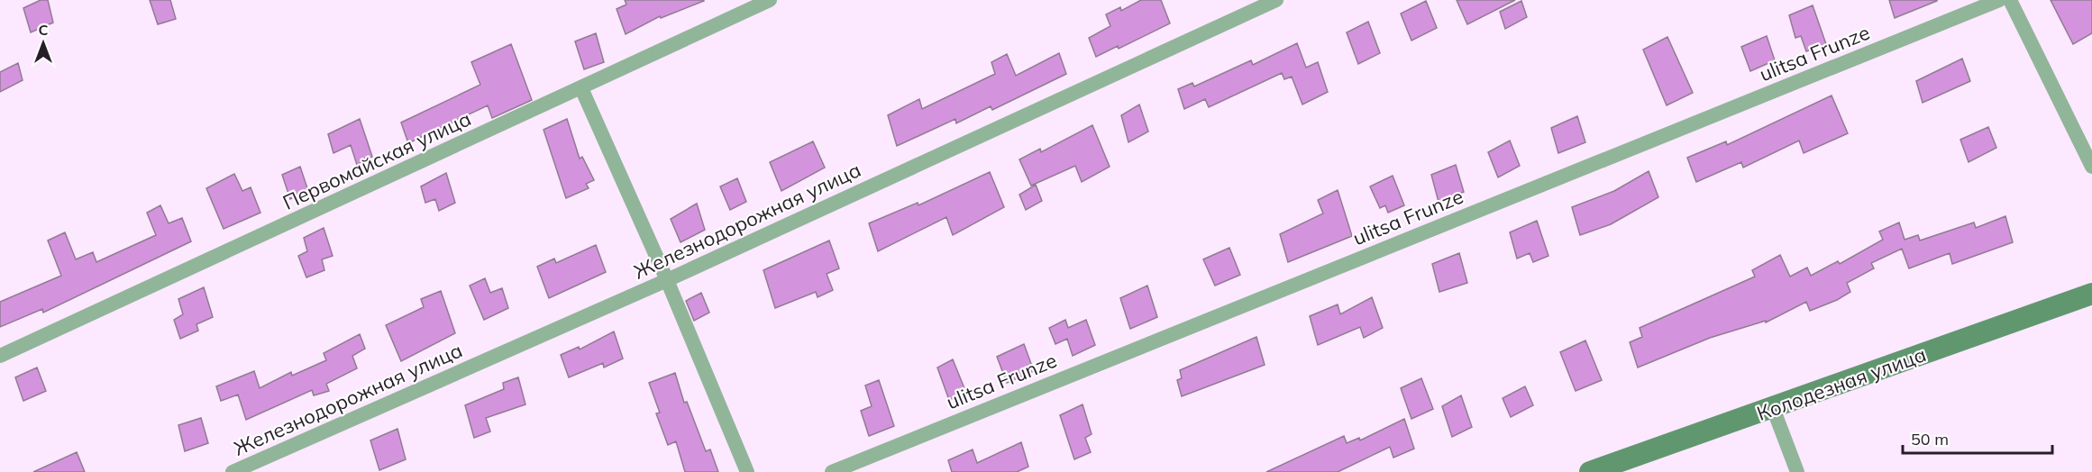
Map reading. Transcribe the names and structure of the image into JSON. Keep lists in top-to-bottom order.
{
  "streets": {
    "main road": ["Колодезная улица"],
    "street": ["ulitsa Frunze", "Первомайская улица", "Железнодорожная улица"]
  },
  "scale_bar": "50 m",
  "north": "top"
}
